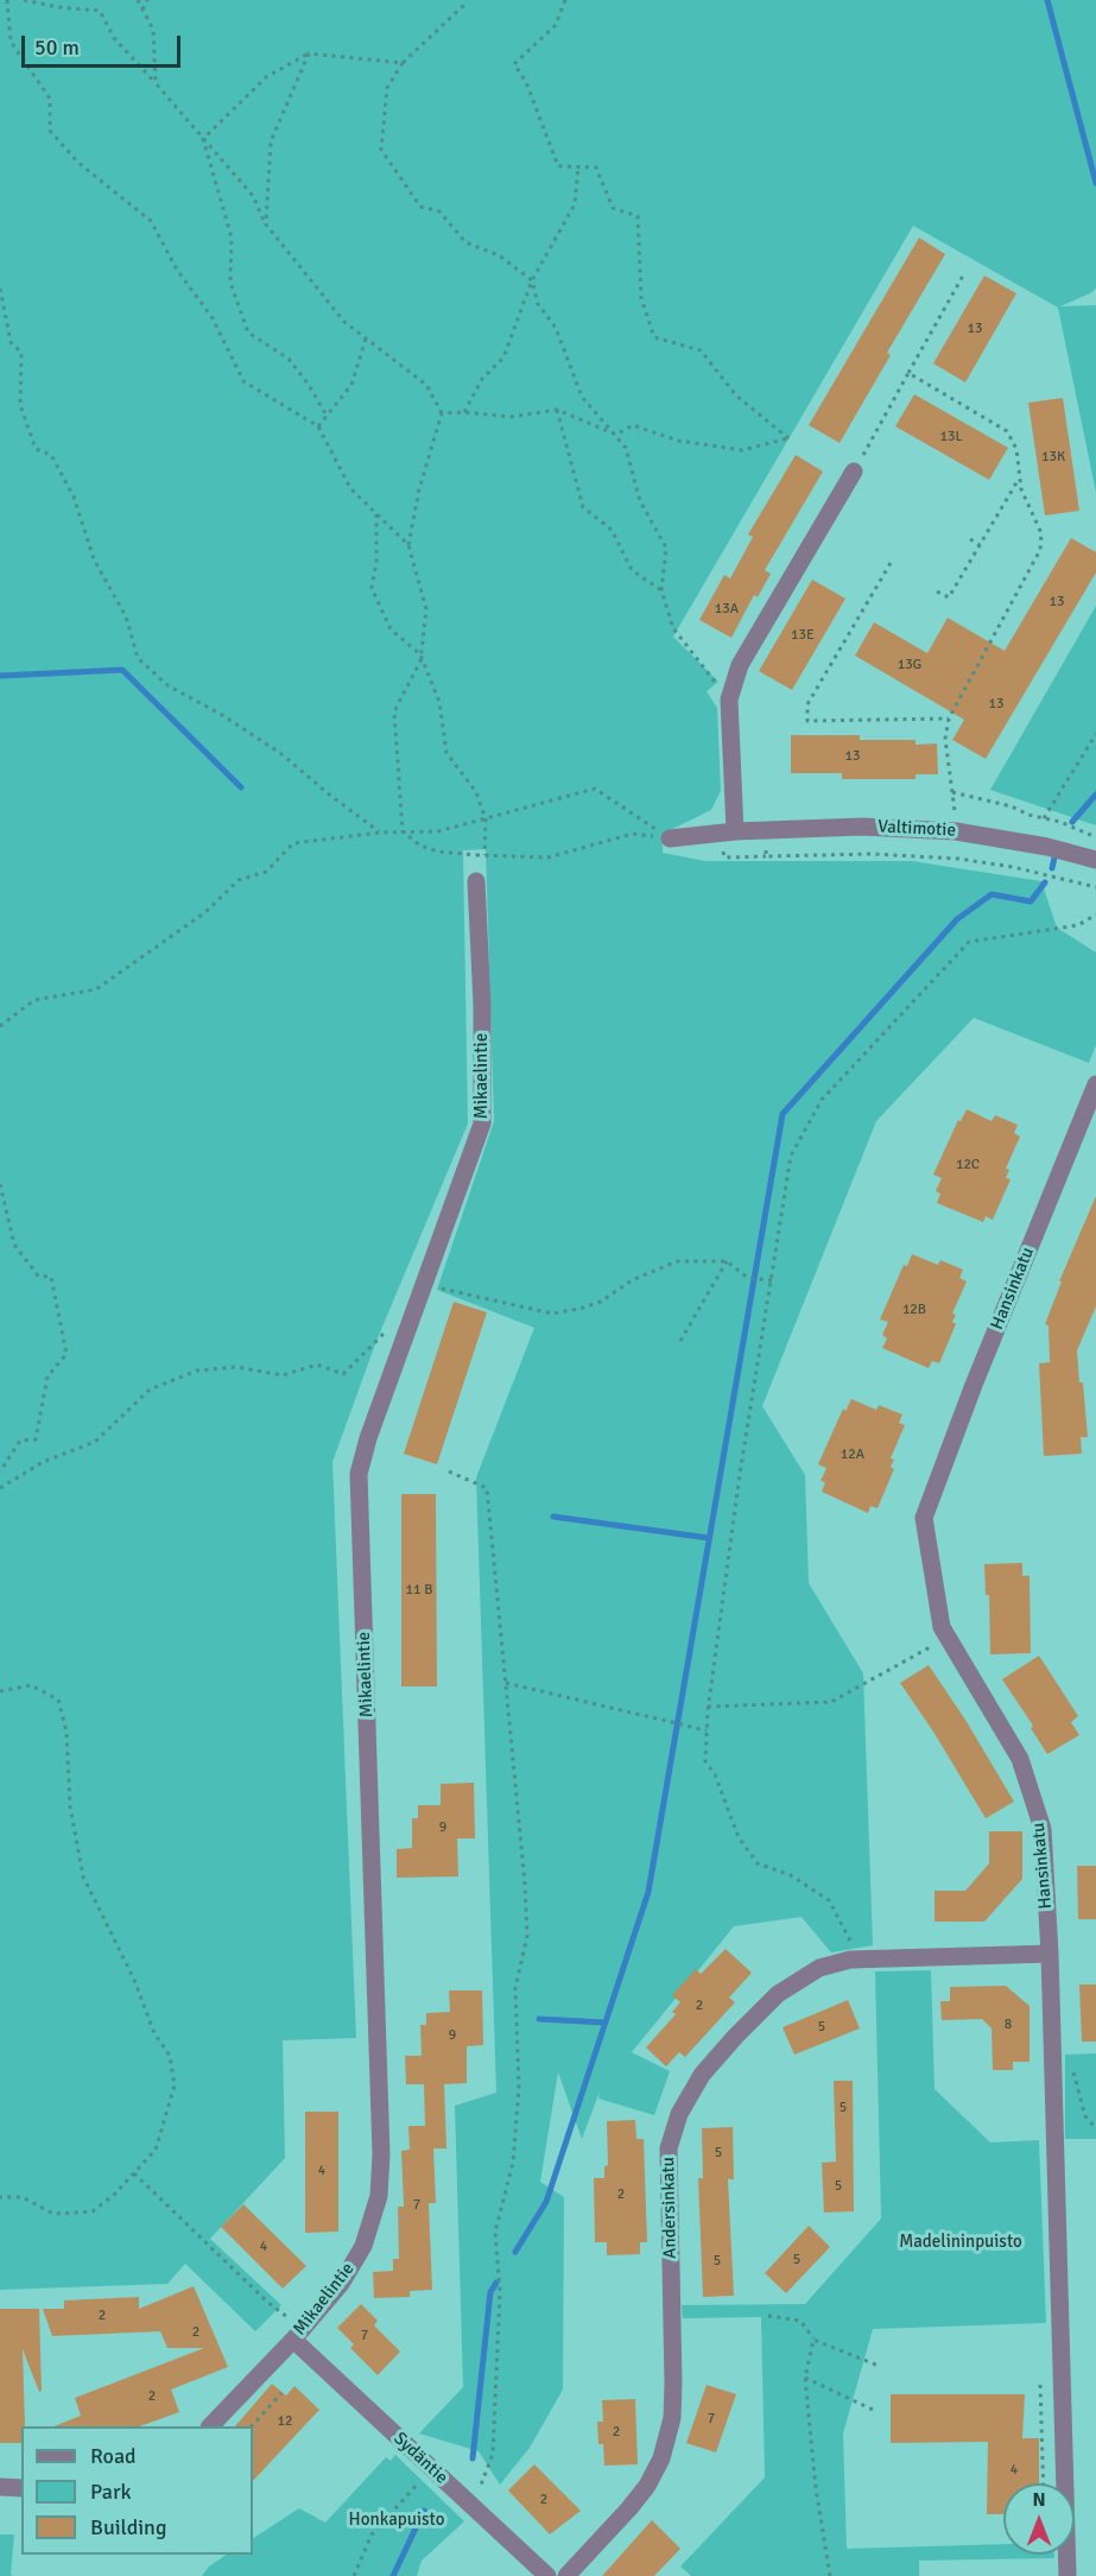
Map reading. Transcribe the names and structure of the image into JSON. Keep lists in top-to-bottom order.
{
  "streets": {
    "street": [
      "Valtimotie",
      "Mikaelintie",
      "Hansinkatu",
      "Andersinkatu",
      "Sydäntie"
    ]
  },
  "crossings": [
    ["Mikaelintie", "Sydäntie"],
    ["Hansinkatu", "Andersinkatu"]
  ],
  "parks": ["Madelininpuisto", "Honkapuisto"],
  "house_numbers": [
    "13",
    "13L",
    "13K",
    "13",
    "13A",
    "13E",
    "13G",
    "13",
    "13",
    "12C",
    "12B",
    "12A",
    "11 B",
    "9",
    "2",
    "8",
    "5",
    "9",
    "5",
    "5",
    "4",
    "5",
    "2",
    "7",
    "4",
    "5",
    "5",
    "2",
    "2",
    "7",
    "2",
    "7",
    "12",
    "2",
    "4",
    "2"
  ],
  "legend": ["Road", "Park", "Building"],
  "scale_bar": "50 m",
  "north": "top"
}
